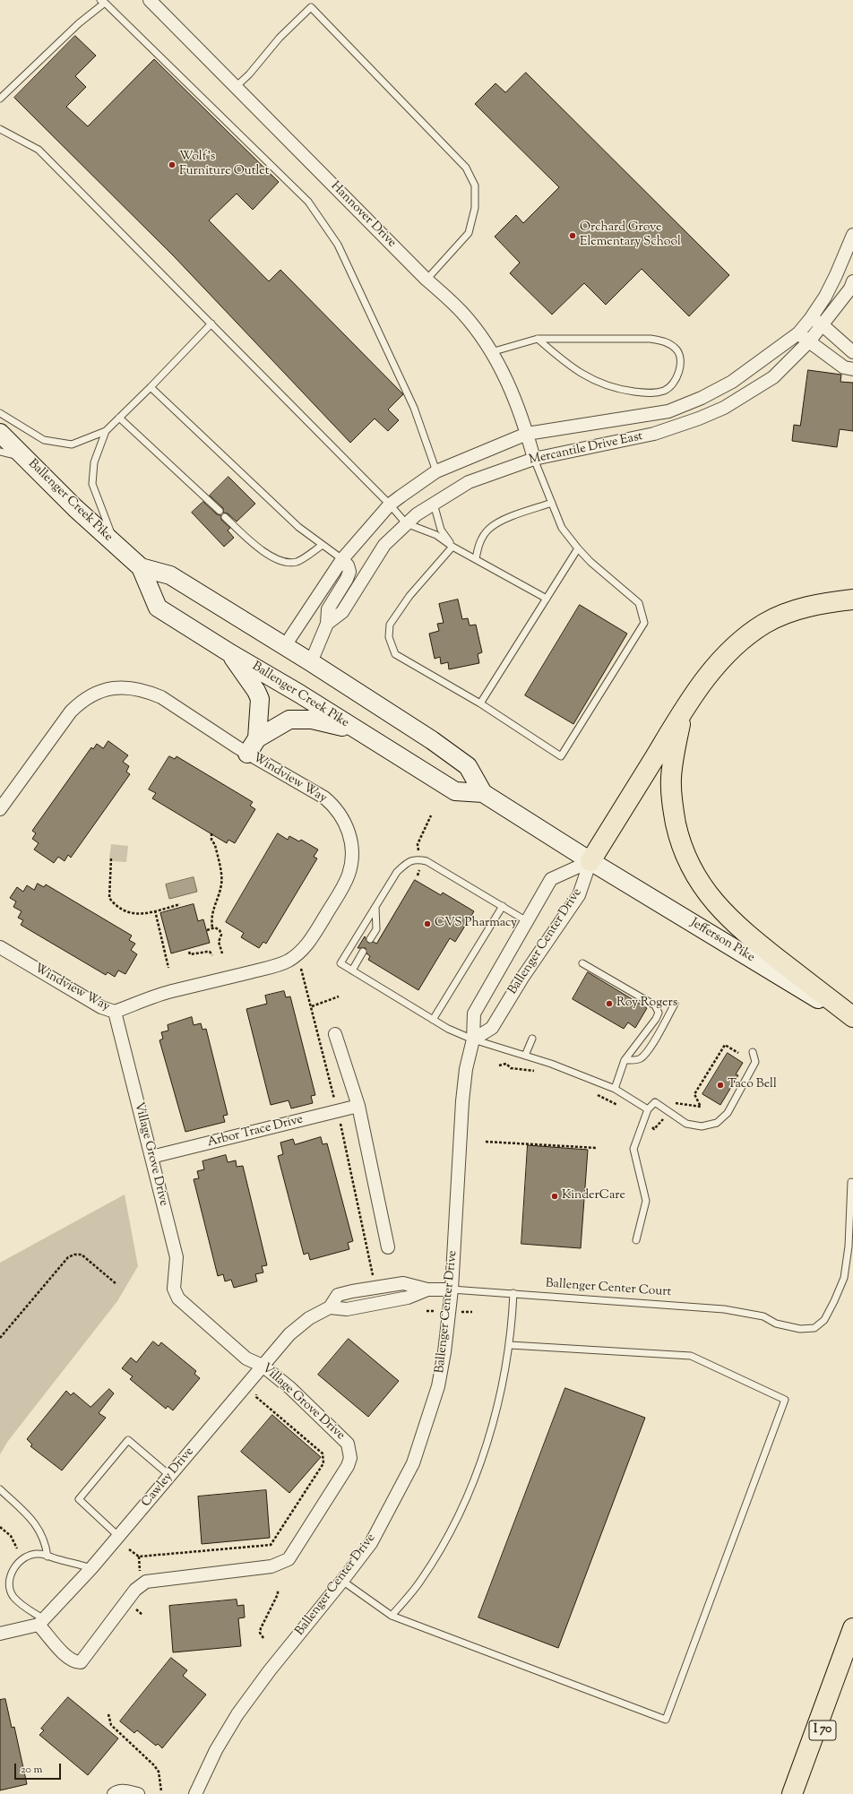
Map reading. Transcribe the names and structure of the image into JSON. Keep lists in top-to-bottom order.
{
  "streets": {
    "highway": ["I 70"],
    "main road": ["Ballenger Creek Pike", "Jefferson Pike"],
    "street": [
      "Hannover Drive",
      "Mercantile Drive East",
      "Windview Way",
      "Ballenger Center Drive",
      "Arbor Trace Drive",
      "Village Grove Drive",
      "Cawley Drive"
    ],
    "lane": ["Ballenger Center Court"]
  },
  "crossings": [
    ["Hannover Drive", "Mercantile Drive East"],
    ["Mercantile Drive East", "Ballenger Creek Pike"],
    ["Ballenger Creek Pike", "Jefferson Pike"],
    ["Ballenger Creek Pike", "Ballenger Center Drive"],
    ["Windview Way", "Village Grove Drive"],
    ["Jefferson Pike", "Ballenger Center Drive"],
    ["Ballenger Center Drive", "Ballenger Center Court"],
    ["Ballenger Center Drive", "Cawley Drive"],
    ["Arbor Trace Drive", "Village Grove Drive"],
    ["Village Grove Drive", "Cawley Drive"],
    ["Ballenger Center Court", "Cawley Drive"]
  ],
  "places": [
    "Wolf's Furniture Outlet",
    "Orchard Grove Elementary School",
    "CVS Pharmacy",
    "Roy Rogers",
    "Taco Bell",
    "KinderCare"
  ],
  "scale_bar": "20 m"
}
